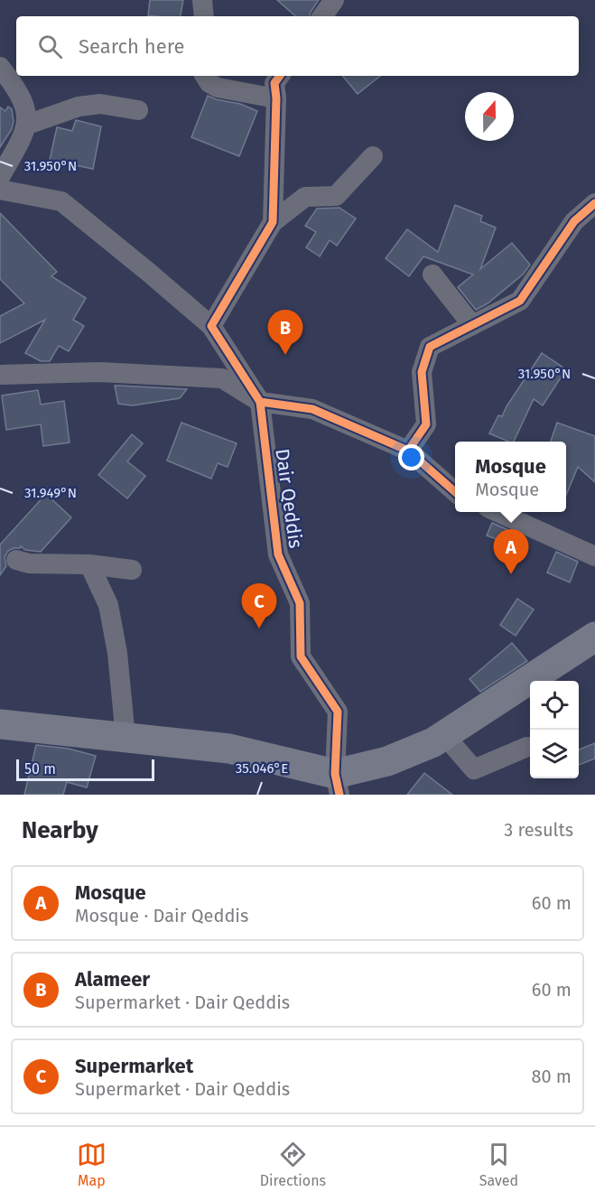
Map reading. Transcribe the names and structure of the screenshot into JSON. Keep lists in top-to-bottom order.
{
  "streets": {
    "street": ["Dair Qeddis"]
  },
  "scale_bar": "50 m",
  "north": "top",
  "page": {
    "search": "Search here",
    "pins": ["B", "A", "C"],
    "popup": ["Mosque", "Mosque"],
    "scale": "50 m",
    "heading": ["Nearby", "3 results"],
    "list": [
      {
        "mark": "A",
        "name": "Mosque",
        "note": "Mosque · Dair Qeddis",
        "value": "60 m"
      },
      {
        "mark": "B",
        "name": "Alameer",
        "note": "Supermarket · Dair Qeddis",
        "value": "60 m"
      },
      {
        "mark": "C",
        "name": "Supermarket",
        "note": "Supermarket · Dair Qeddis",
        "value": "80 m"
      }
    ],
    "nav": ["Map", "Directions", "Saved"]
  },
  "coordinates": ["31.950°N", "31.949°N", "35.046°E"]
}
